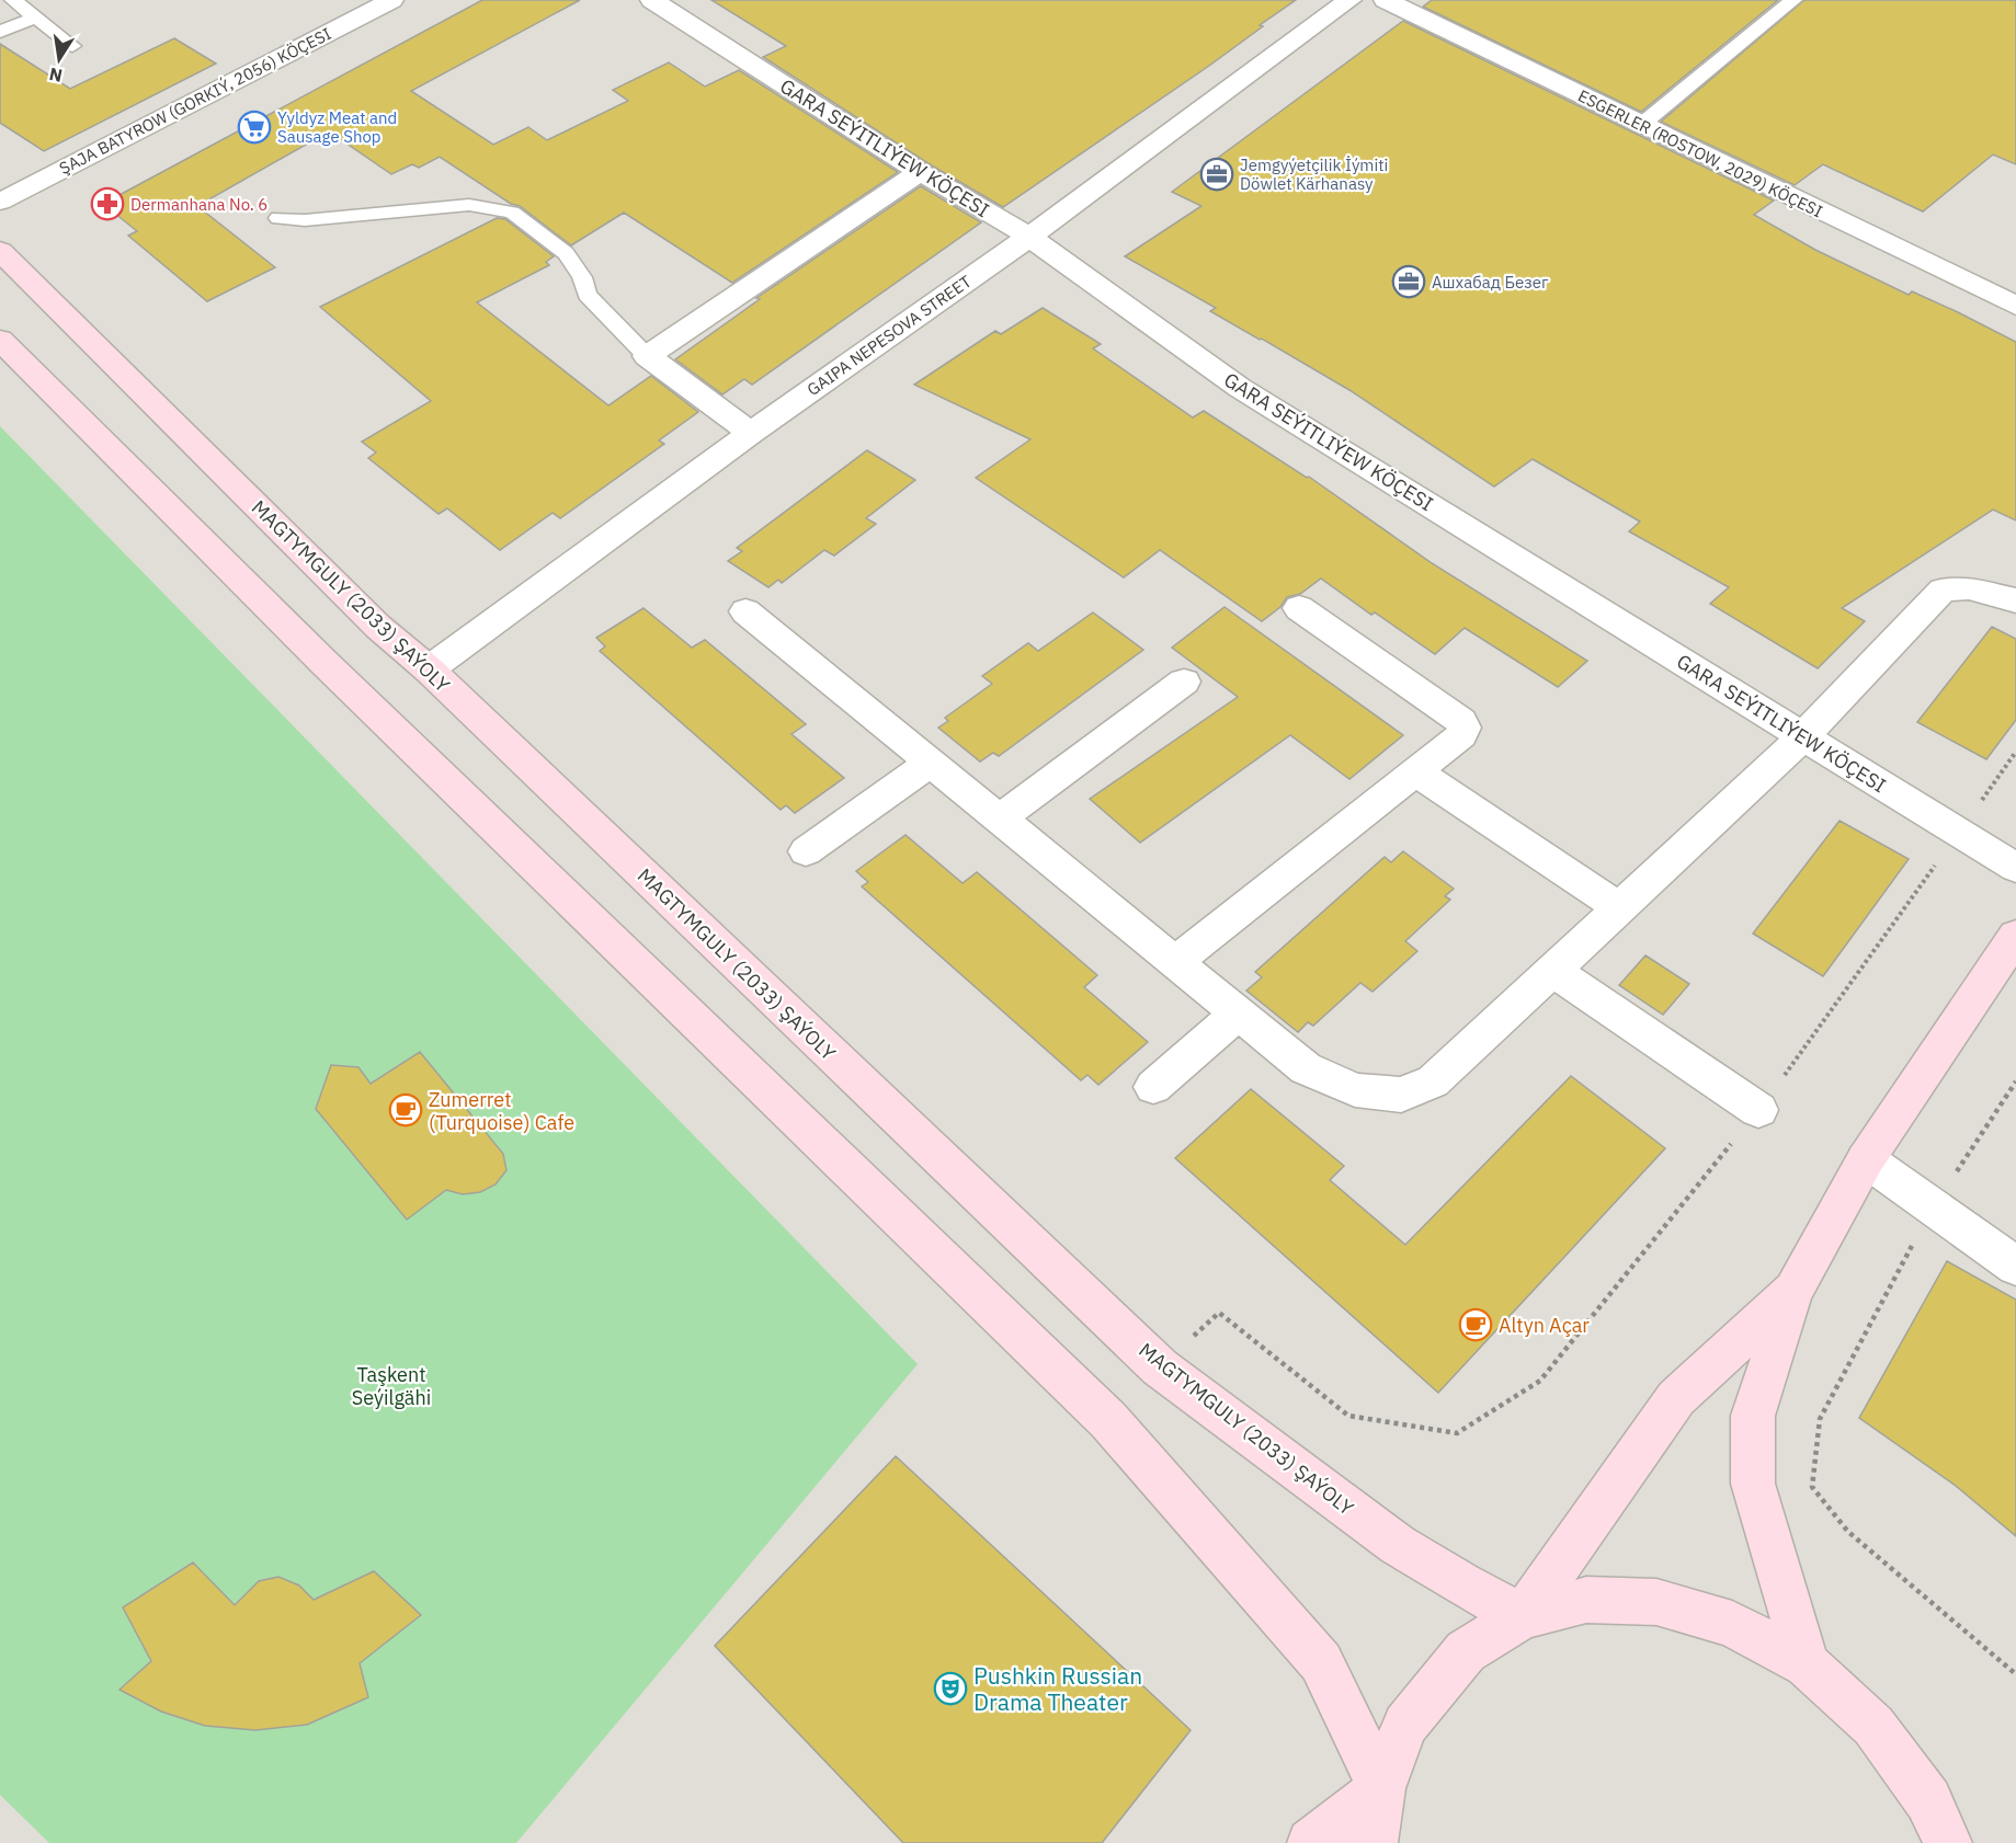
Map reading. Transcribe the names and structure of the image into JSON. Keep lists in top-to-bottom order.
{
  "streets": {
    "main road": ["MAGTYMGULY (2033) ŞAÝOLY"],
    "street": [
      "ŞAJA BATYROW (GORKIÝ, 2056) KÖÇESI",
      "GARA SEÝITLIÝEW KÖÇESI",
      "ESGERLER (ROSTOW, 2029) KÖÇESI",
      "GAIPA NEPESOVA STREET"
    ]
  },
  "crossings": [
    ["GARA SEÝITLIÝEW KÖÇESI", "GAIPA NEPESOVA STREET"],
    ["GAIPA NEPESOVA STREET", "MAGTYMGULY (2033) ŞAÝOLY"]
  ],
  "parks": ["Taşkent Seýilgähi"],
  "places": {
    "supermarket": ["Yyldyz Meat and Sausage Shop"],
    "office": ["Jemgyýetçilik İýmiti Döwlet Kärhanasy", "Ашхабад Безег"],
    "pharmacy": ["Dermanhana No. 6"],
    "cafe": ["Zumerret (Turquoise) Cafe", "Altyn Açar"],
    "theatre": ["Pushkin Russian Drama Theater"]
  },
  "north": "bottom"
}
